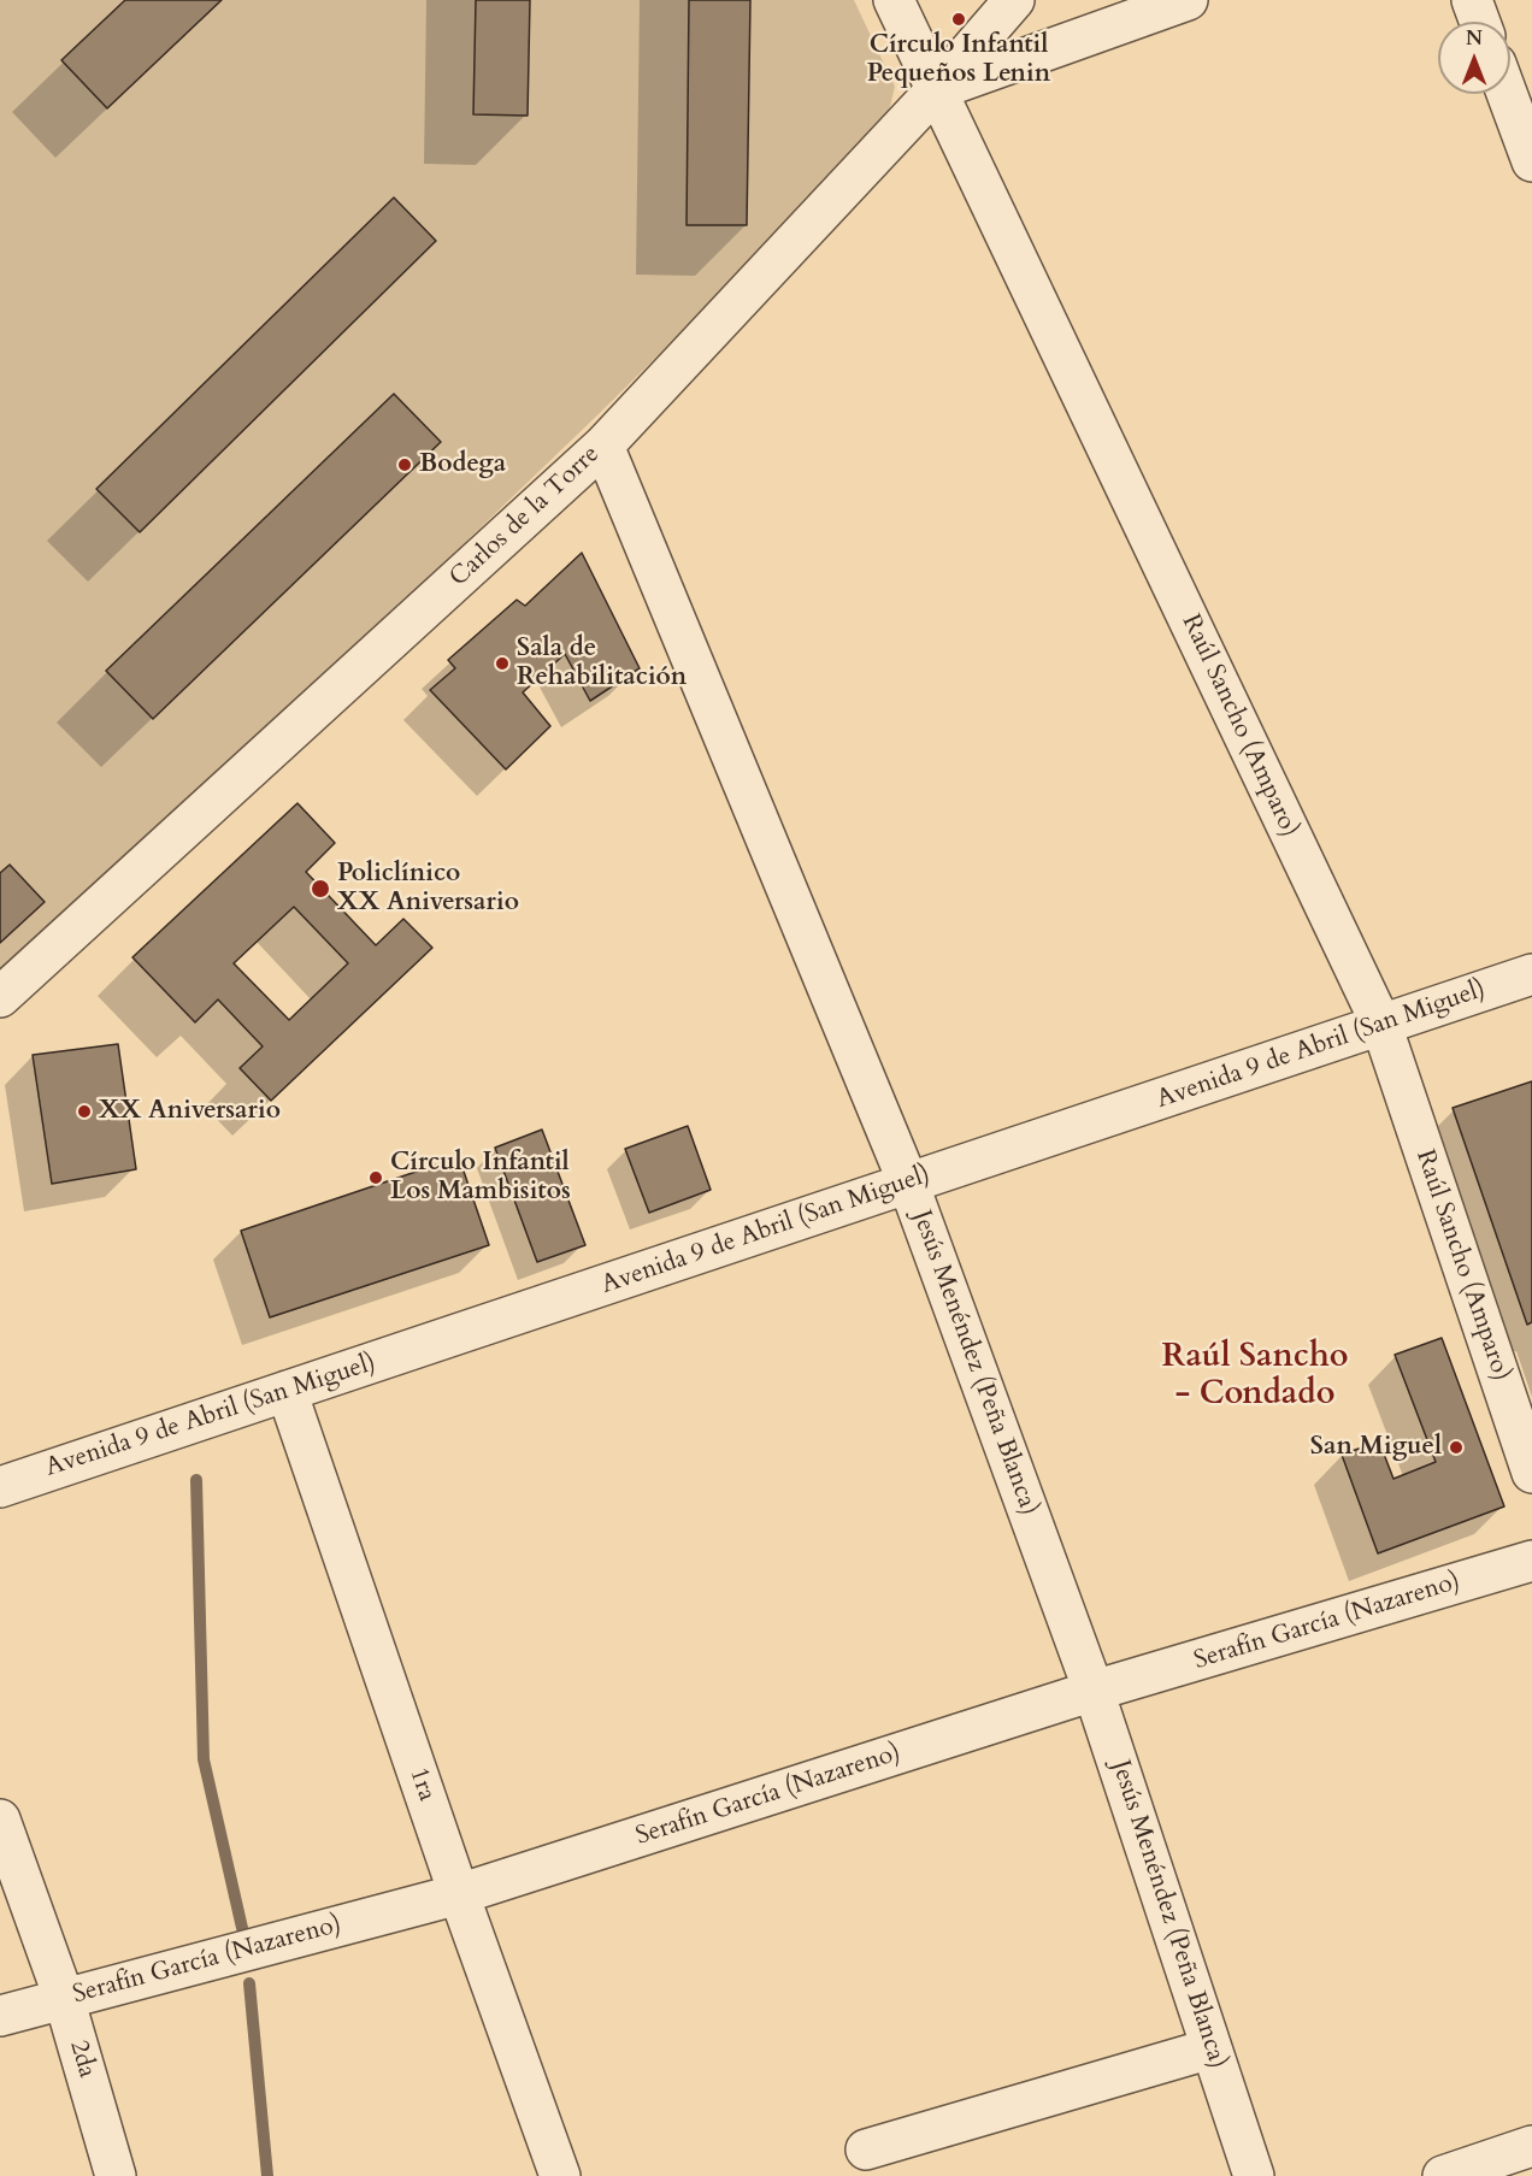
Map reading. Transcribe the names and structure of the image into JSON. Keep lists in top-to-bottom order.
{
  "streets": {
    "street": [
      "Carlos de la Torre",
      "Raúl Sancho (Amparo)",
      "Avenida 9 de Abril (San Miguel)",
      "Jesús Menéndez (Peña Blanca)",
      "Serafín García (Nazareno)",
      "1ra",
      "2da"
    ]
  },
  "crossings": [
    ["Carlos de la Torre", "Raúl Sancho (Amparo)"],
    ["Carlos de la Torre", "Jesús Menéndez (Peña Blanca)"],
    ["Raúl Sancho (Amparo)", "Avenida 9 de Abril (San Miguel)"],
    ["Avenida 9 de Abril (San Miguel)", "Jesús Menéndez (Peña Blanca)"],
    ["Avenida 9 de Abril (San Miguel)", "1ra"],
    ["Jesús Menéndez (Peña Blanca)", "Serafín García (Nazareno)"],
    ["Serafín García (Nazareno)", "1ra"],
    ["Serafín García (Nazareno)", "2da"]
  ],
  "districts": ["Raúl Sancho - Condado"],
  "places": [
    "Círculo Infantil Pequeños Lenin",
    "Bodega",
    "Sala de Rehabilitación",
    "Policlínico XX Aniversario",
    "XX Aniversario",
    "Círculo Infantil Los Mambisitos",
    "San Miguel"
  ],
  "north": "top"
}
